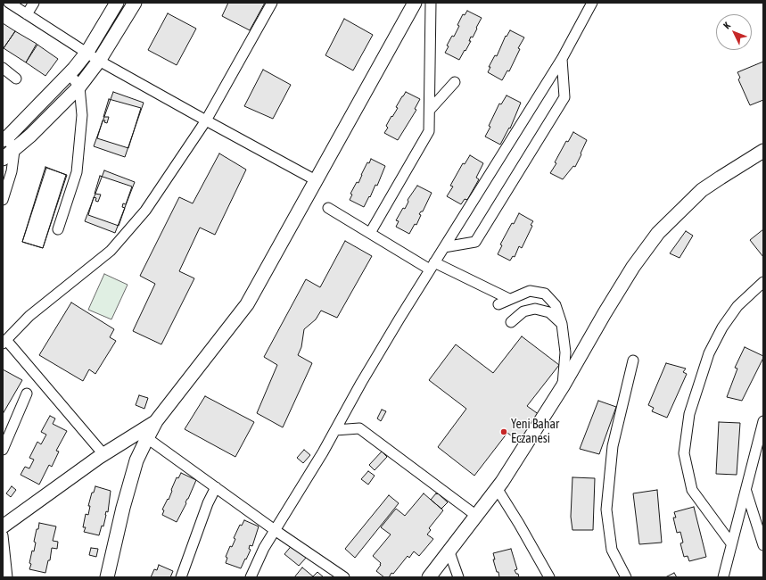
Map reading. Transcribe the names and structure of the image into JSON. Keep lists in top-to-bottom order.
{
  "places": ["Yeni Bahar Eczanesi"],
  "north": "top left"
}
